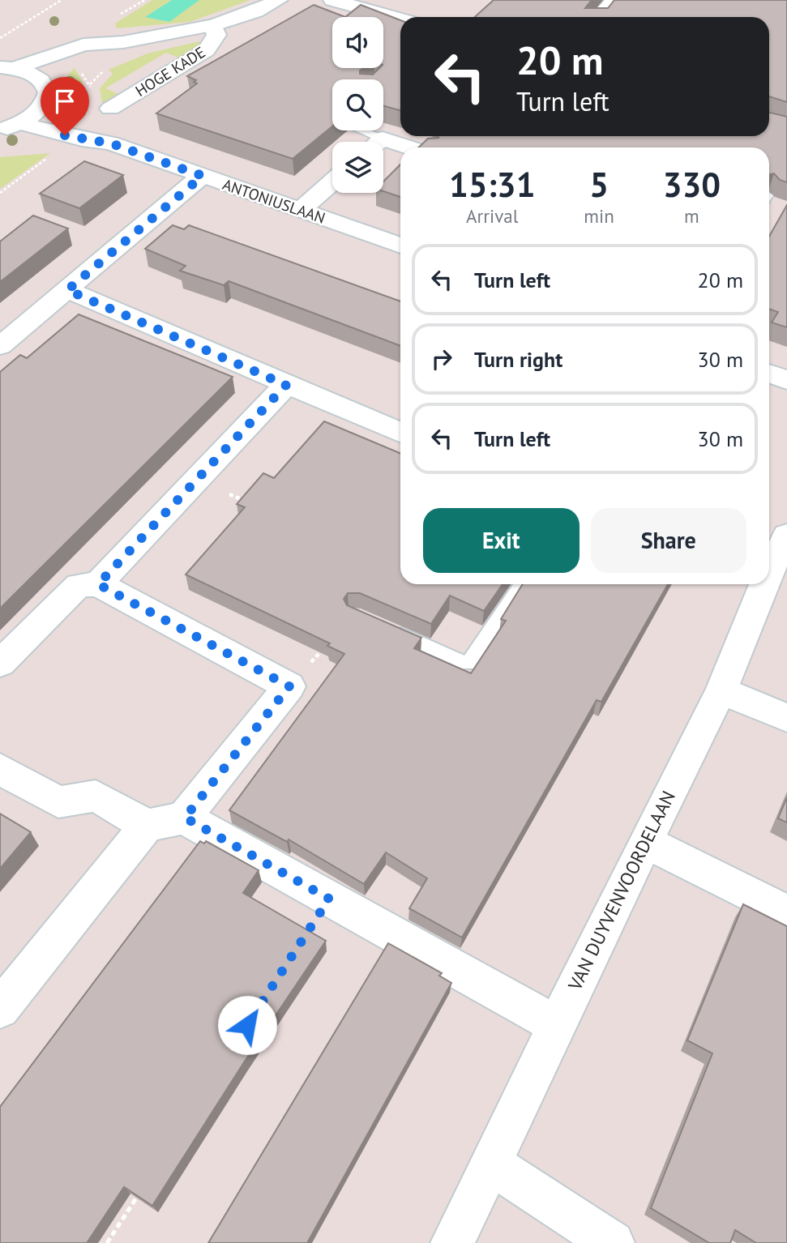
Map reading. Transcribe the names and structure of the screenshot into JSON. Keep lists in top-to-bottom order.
{
  "streets": {
    "street": ["HOGE KADE", "ANTONIUSLAAN", "VAN DUYVENVOORDELAAN"]
  },
  "page": {
    "turn": ["20 m", "Turn left"],
    "eta": [
      "15:31",
      "Arrival",
      "5",
      "min",
      "330",
      "m"
    ],
    "list": [
      {
        "name": "Turn left",
        "value": "20 m"
      },
      {
        "name": "Turn right",
        "value": "30 m"
      },
      {
        "name": "Turn left",
        "value": "30 m"
      }
    ],
    "buttons": ["Exit", "Share"]
  }
}
